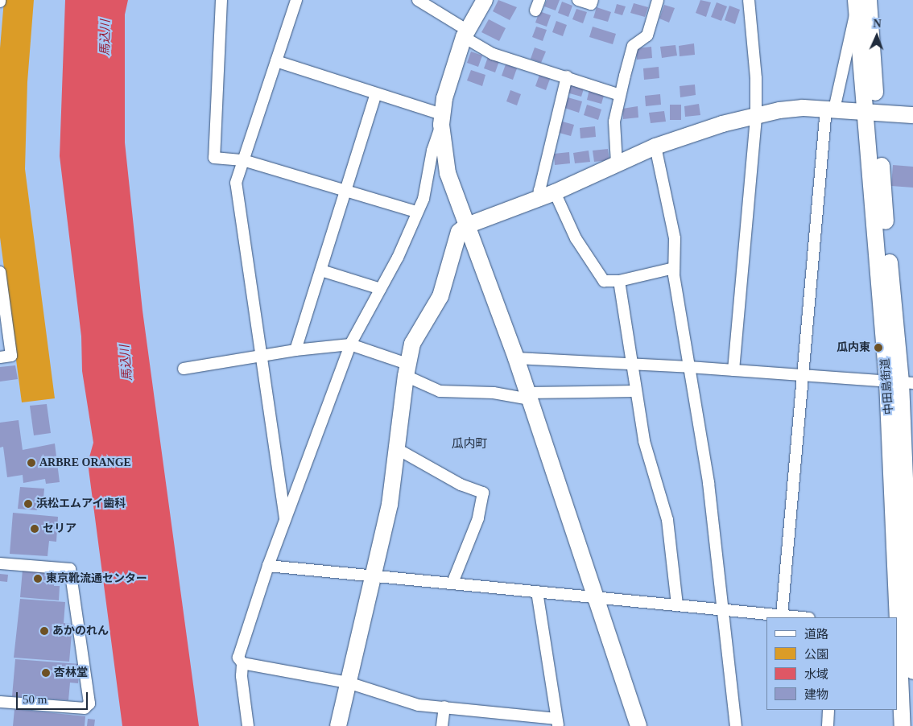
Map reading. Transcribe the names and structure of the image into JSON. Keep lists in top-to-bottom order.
{
  "streets": {
    "street": ["中田島街道"]
  },
  "districts": ["瓜内町"],
  "water": ["馬込川"],
  "places": [
    "瓜内東",
    "ARBRE ORANGE",
    "浜松エムアイ歯科",
    "セリア",
    "東京靴流通センター",
    "あかのれん",
    "杏林堂"
  ],
  "legend": [
    "道路",
    "公園",
    "水域",
    "建物"
  ],
  "scale_bar": "50 m",
  "north": "top"
}
